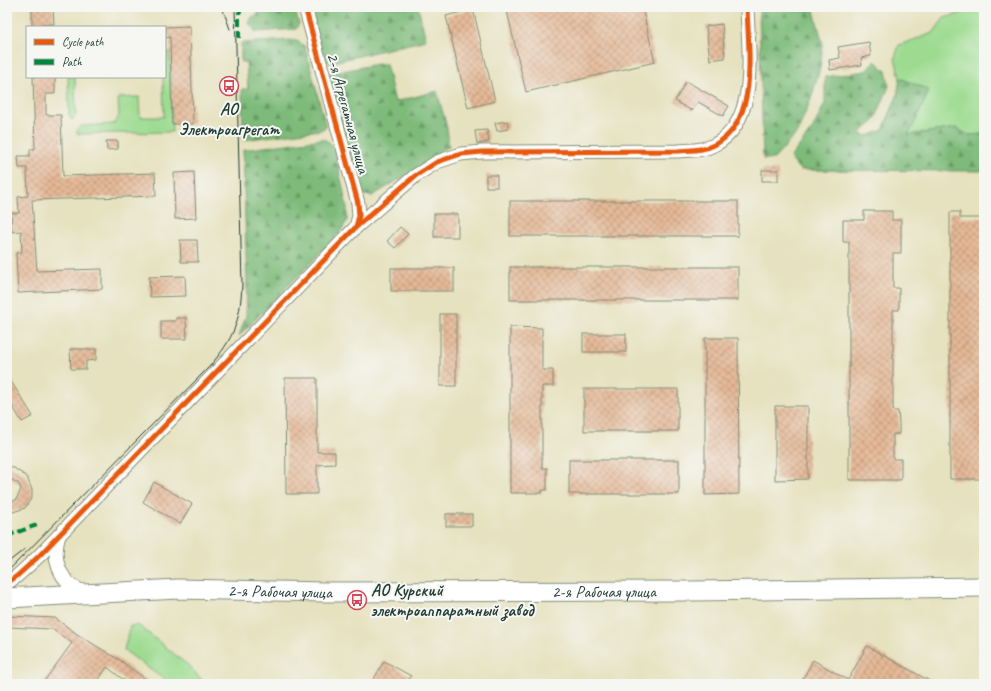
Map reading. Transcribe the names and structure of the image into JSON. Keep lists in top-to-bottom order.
{
  "streets": {
    "main road": ["2-я Рабочая улица"],
    "street": ["2-я Агрегатная улица"]
  },
  "places": {
    "bus stop": ["АО Электроагрегат", "АО Курский электроаппаратный завод"]
  },
  "legend": ["Cycle path", "Path"]
}
